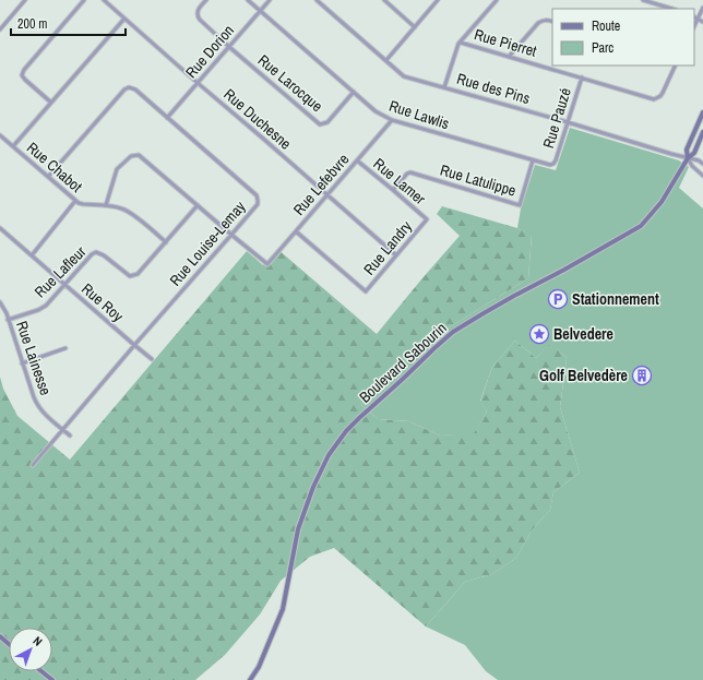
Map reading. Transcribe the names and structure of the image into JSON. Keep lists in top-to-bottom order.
{
  "streets": {
    "street": [
      "Rue Pierret",
      "Rue Dorion",
      "Rue Larocque",
      "Rue des Pins",
      "Rue Lawlis",
      "Rue Pauzé",
      "Rue Duchesne",
      "Rue Chabot",
      "Rue Latulippe",
      "Rue Lamer",
      "Rue Lefebvre",
      "Rue Louise-Lemay",
      "Rue Landry",
      "Rue Lafleur",
      "Rue Roy",
      "Rue Lainesse",
      "Boulevard Sabourin"
    ]
  },
  "crossings": [
    ["Rue Pierret", "Rue Pauzé"],
    ["Rue Dorion", "Rue Larocque"],
    ["Rue Dorion", "Rue Lawlis"],
    ["Rue Dorion", "Rue Duchesne"],
    ["Rue Dorion", "Rue Louise-Lemay"],
    ["Rue Larocque", "Rue Lawlis"],
    ["Rue des Pins", "Rue Pauzé"],
    ["Rue des Pins", "Boulevard Sabourin"],
    ["Rue Lawlis", "Rue Pauzé"],
    ["Rue Lawlis", "Rue Latulippe"],
    ["Rue Lawlis", "Rue Lefebvre"],
    ["Rue Duchesne", "Rue Lefebvre"],
    ["Rue Duchesne", "Rue Landry"],
    ["Rue Chabot", "Rue Louise-Lemay"],
    ["Rue Chabot", "Rue Lafleur"],
    ["Rue Latulippe", "Rue Lamer"],
    ["Rue Lamer", "Rue Lefebvre"],
    ["Rue Lamer", "Rue Landry"],
    ["Rue Lefebvre", "Rue Louise-Lemay"],
    ["Rue Lefebvre", "Rue Landry"],
    ["Rue Louise-Lemay", "Rue Roy"],
    ["Rue Louise-Lemay", "Rue Lainesse"],
    ["Rue Lafleur", "Rue Roy"],
    ["Rue Lafleur", "Rue Lainesse"]
  ],
  "places": {
    "parking": ["Stationnement"],
    "place": ["Belvedere"],
    "building": ["Golf Belvedère"]
  },
  "legend": ["Route", "Parc"],
  "scale_bar": "200 m",
  "north": "top right"
}
